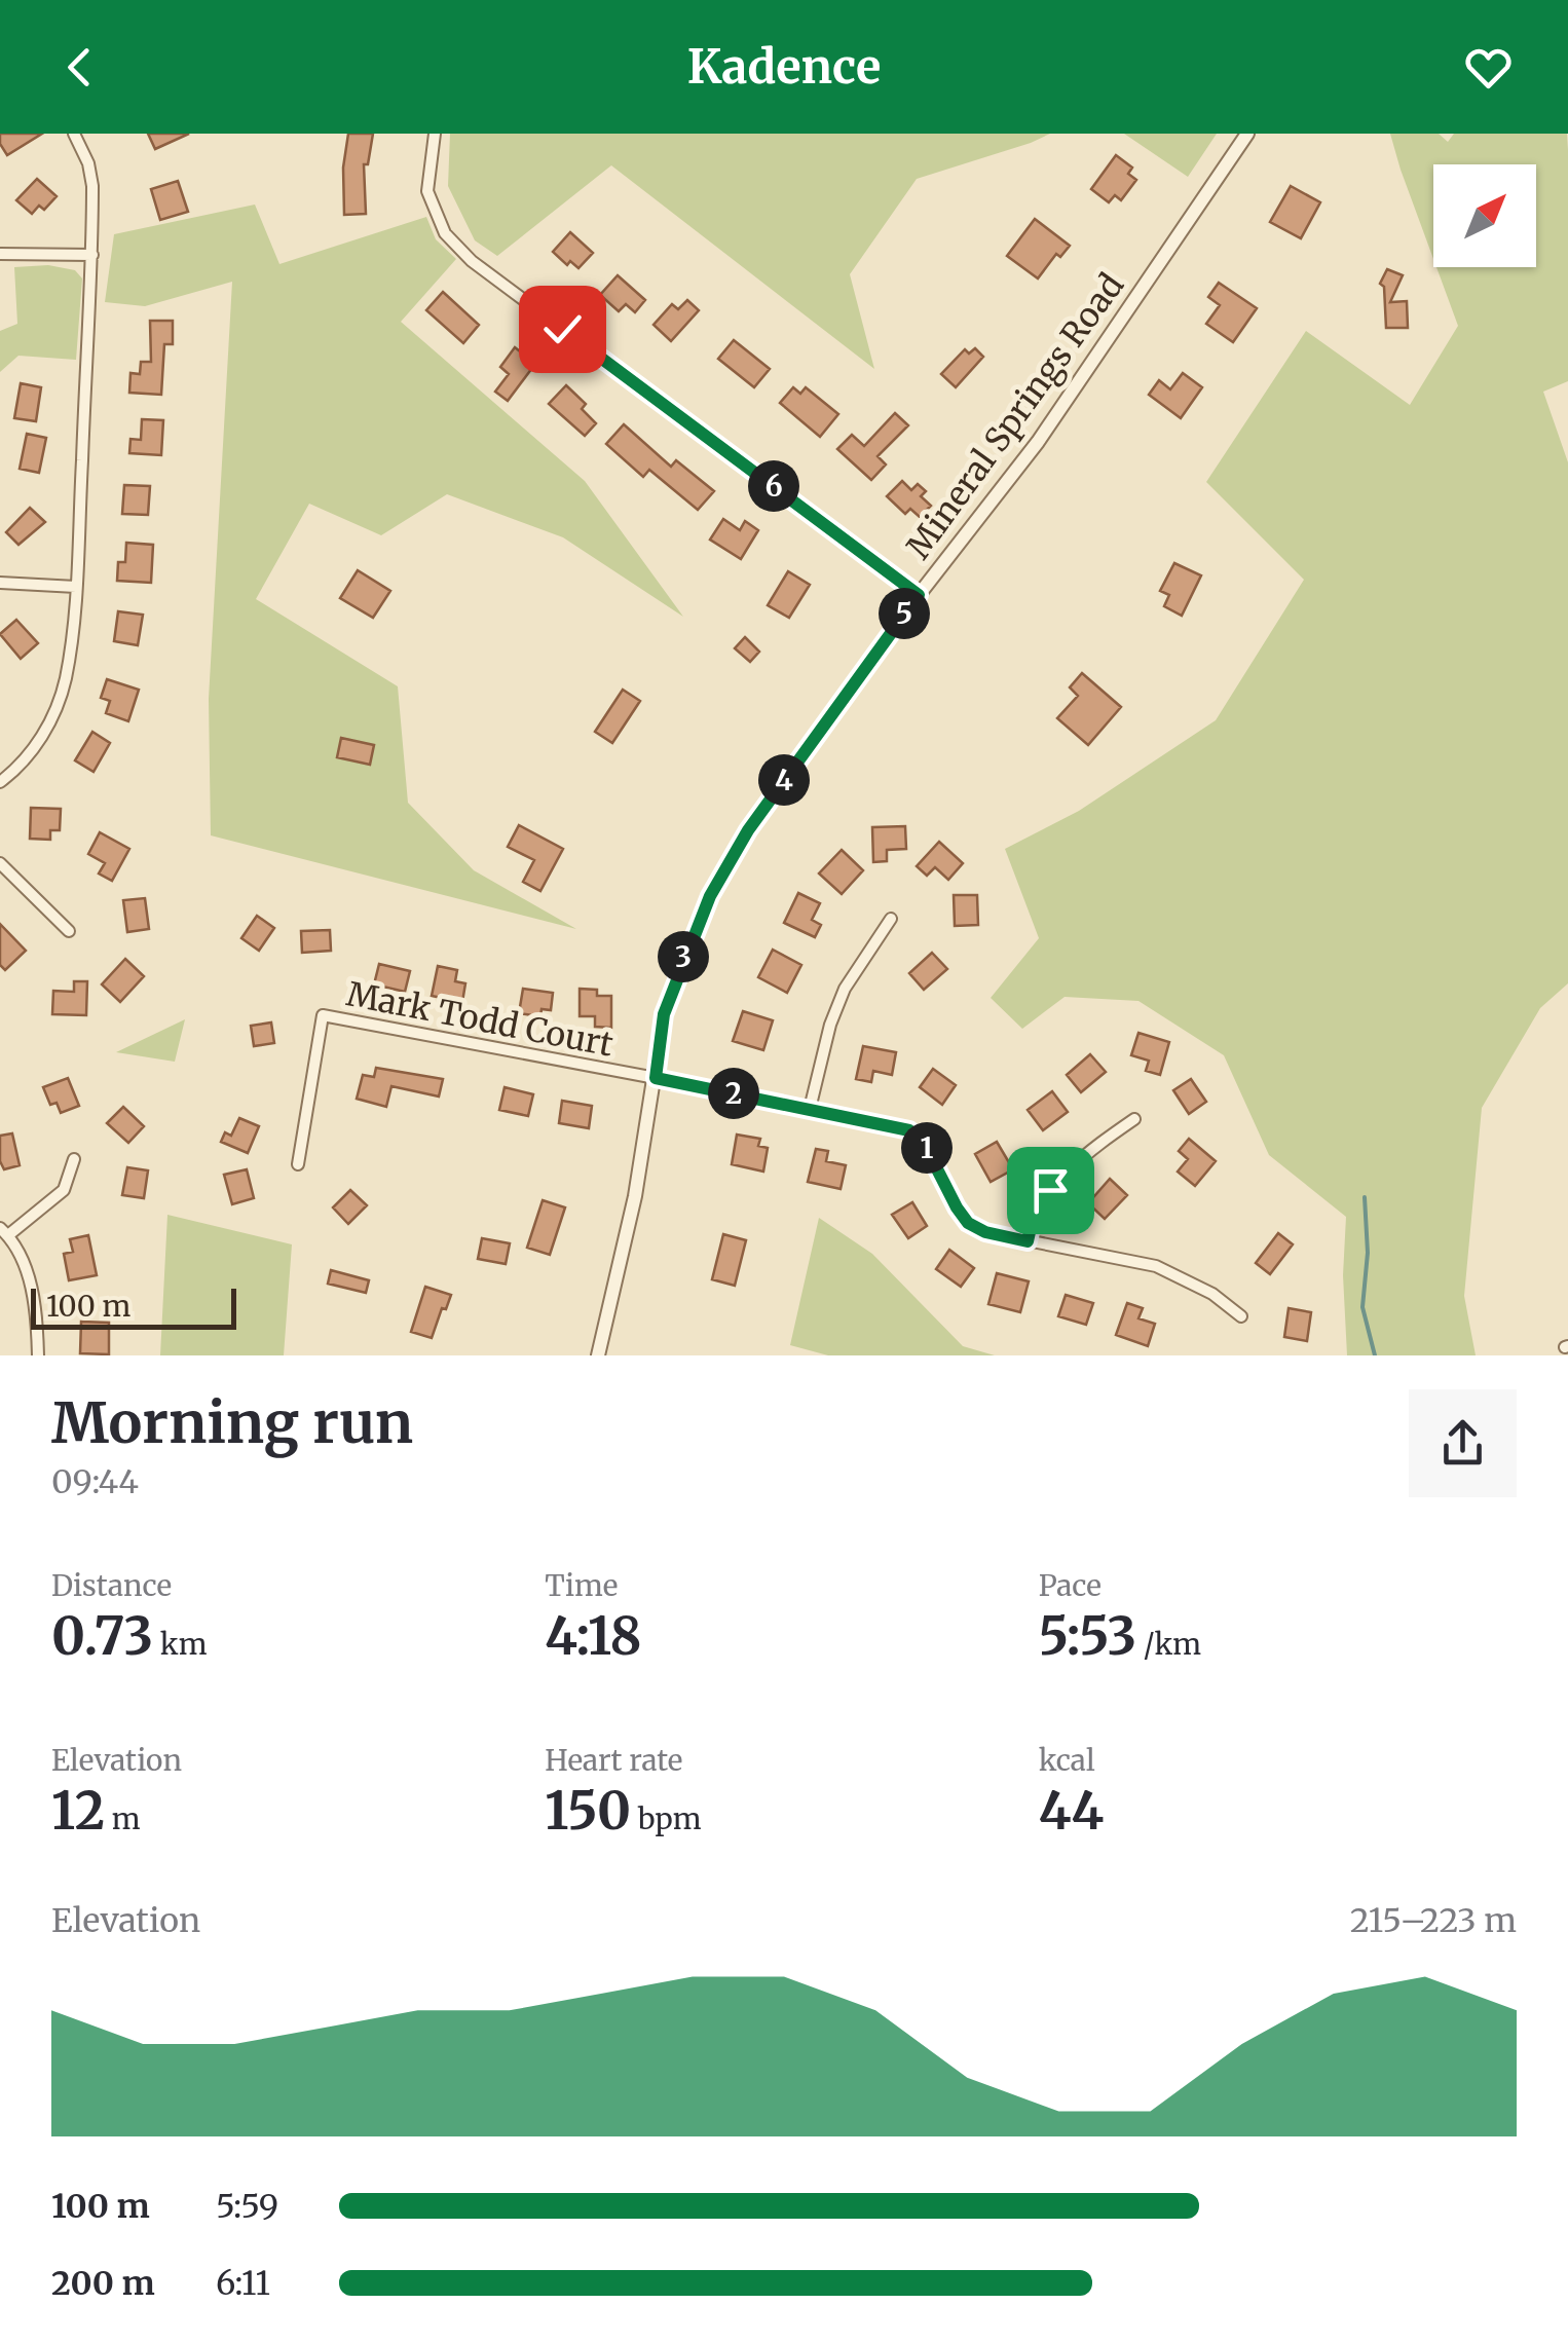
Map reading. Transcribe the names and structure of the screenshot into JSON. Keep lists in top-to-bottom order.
{
  "streets": {
    "street": ["Mineral Springs Road", "Mark Todd Court"]
  },
  "crossings": [
    ["Mineral Springs Road", "Mark Todd Court"]
  ],
  "scale_bar": "100 m",
  "north": "top right",
  "page": {
    "header": "Kadence",
    "pins": [
      "6",
      "5",
      "4",
      "3",
      "2",
      "1"
    ],
    "scale": "100 m",
    "heading": ["Morning run", "09:44"],
    "stats": [
      ["Distance", "0.73 km"],
      ["Time", "4:18"],
      ["Pace", "5:53 /km"],
      ["Elevation", "12 m"],
      ["Heart rate", "150 bpm"],
      ["kcal", "44"]
    ],
    "chart": ["Elevation", "215–223 m"],
    "list": [
      {
        "name": "100 m",
        "note": "5:59"
      },
      {
        "name": "200 m",
        "note": "6:11"
      }
    ]
  }
}
